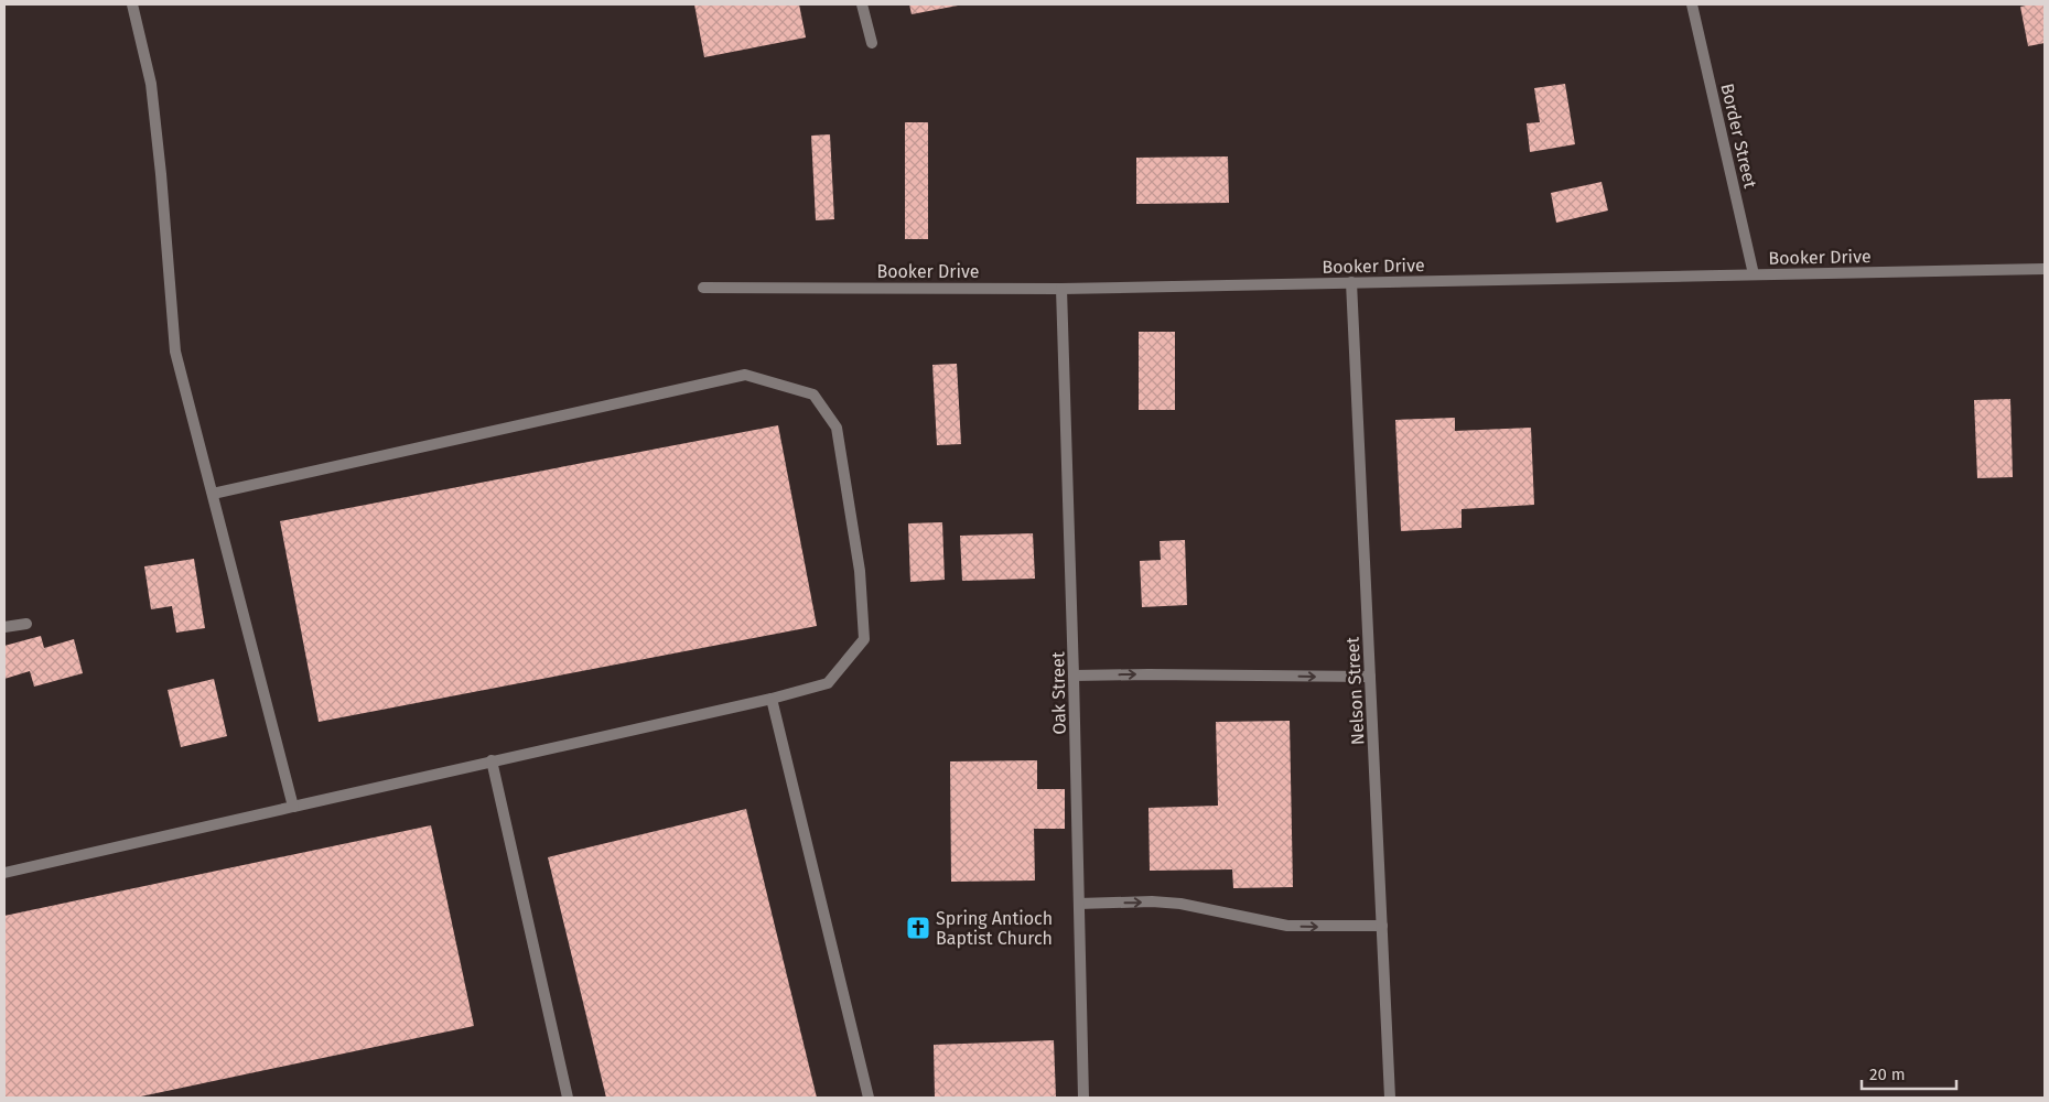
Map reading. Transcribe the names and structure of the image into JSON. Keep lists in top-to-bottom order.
{
  "streets": {
    "street": [
      "Border Street",
      "Booker Drive",
      "Nelson Street",
      "Oak Street"
    ]
  },
  "crossings": [
    ["Border Street", "Booker Drive"],
    ["Booker Drive", "Nelson Street"],
    ["Booker Drive", "Oak Street"]
  ],
  "places": {
    "church": ["Spring Antioch Baptist Church"]
  },
  "scale_bar": "20 m"
}
